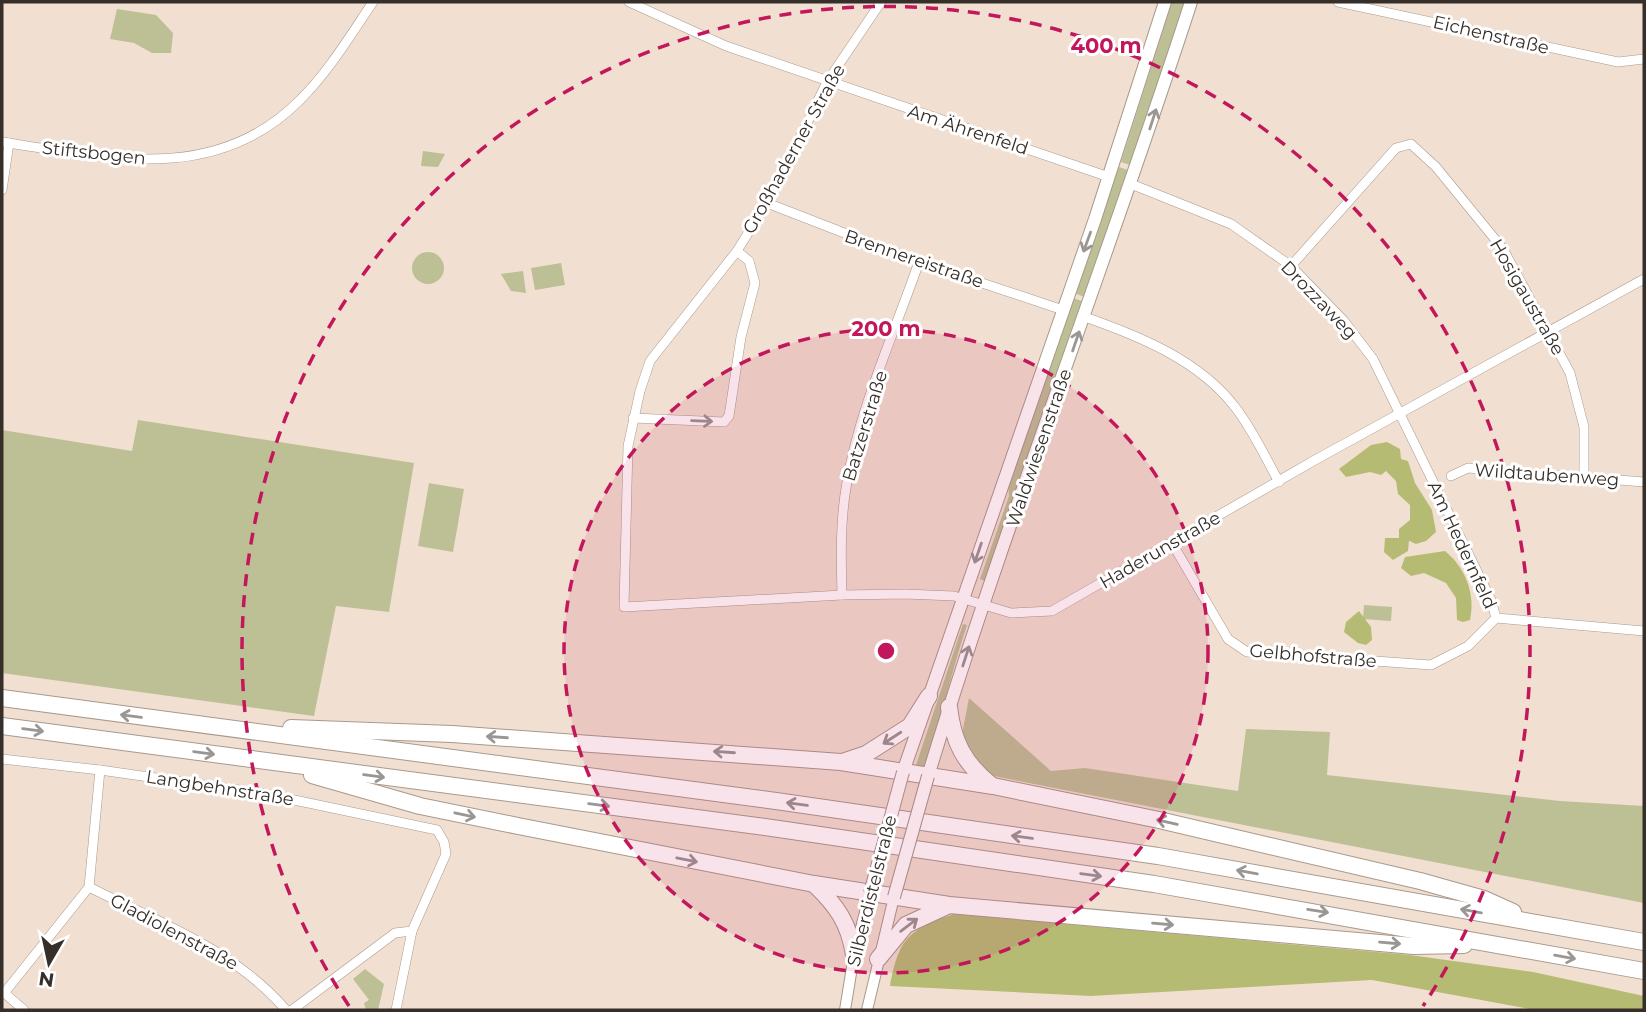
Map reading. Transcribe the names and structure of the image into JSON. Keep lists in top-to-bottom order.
{
  "streets": {
    "main road": ["Waldwiesenstraße", "Silberdistelstraße"],
    "street": [
      "Eichenstraße",
      "Am Ährenfeld",
      "Großhaderner Straße",
      "Stiftsbogen",
      "Brennereistraße",
      "Hosigaustraße",
      "Drozzaweg",
      "Batzerstraße",
      "Wildtaubenweg",
      "Am Hedernfeld",
      "Haderunstraße",
      "Gelbhofstraße",
      "Langbehnstraße",
      "Gladiolenstraße"
    ]
  },
  "crossings": [
    ["Am Ährenfeld", "Großhaderner Straße"],
    ["Am Ährenfeld", "Waldwiesenstraße"],
    ["Großhaderner Straße", "Brennereistraße"],
    ["Großhaderner Straße", "Haderunstraße"],
    ["Brennereistraße", "Batzerstraße"],
    ["Brennereistraße", "Waldwiesenstraße"],
    ["Hosigaustraße", "Drozzaweg"],
    ["Hosigaustraße", "Wildtaubenweg"],
    ["Hosigaustraße", "Haderunstraße"],
    ["Drozzaweg", "Waldwiesenstraße"],
    ["Drozzaweg", "Am Hedernfeld"],
    ["Drozzaweg", "Haderunstraße"],
    ["Batzerstraße", "Haderunstraße"],
    ["Waldwiesenstraße", "Haderunstraße"],
    ["Waldwiesenstraße", "Silberdistelstraße"],
    ["Am Hedernfeld", "Haderunstraße"],
    ["Am Hedernfeld", "Gelbhofstraße"],
    ["Haderunstraße", "Gelbhofstraße"]
  ],
  "north": "bottom",
  "rings": ["400 m", "200 m"]
}
